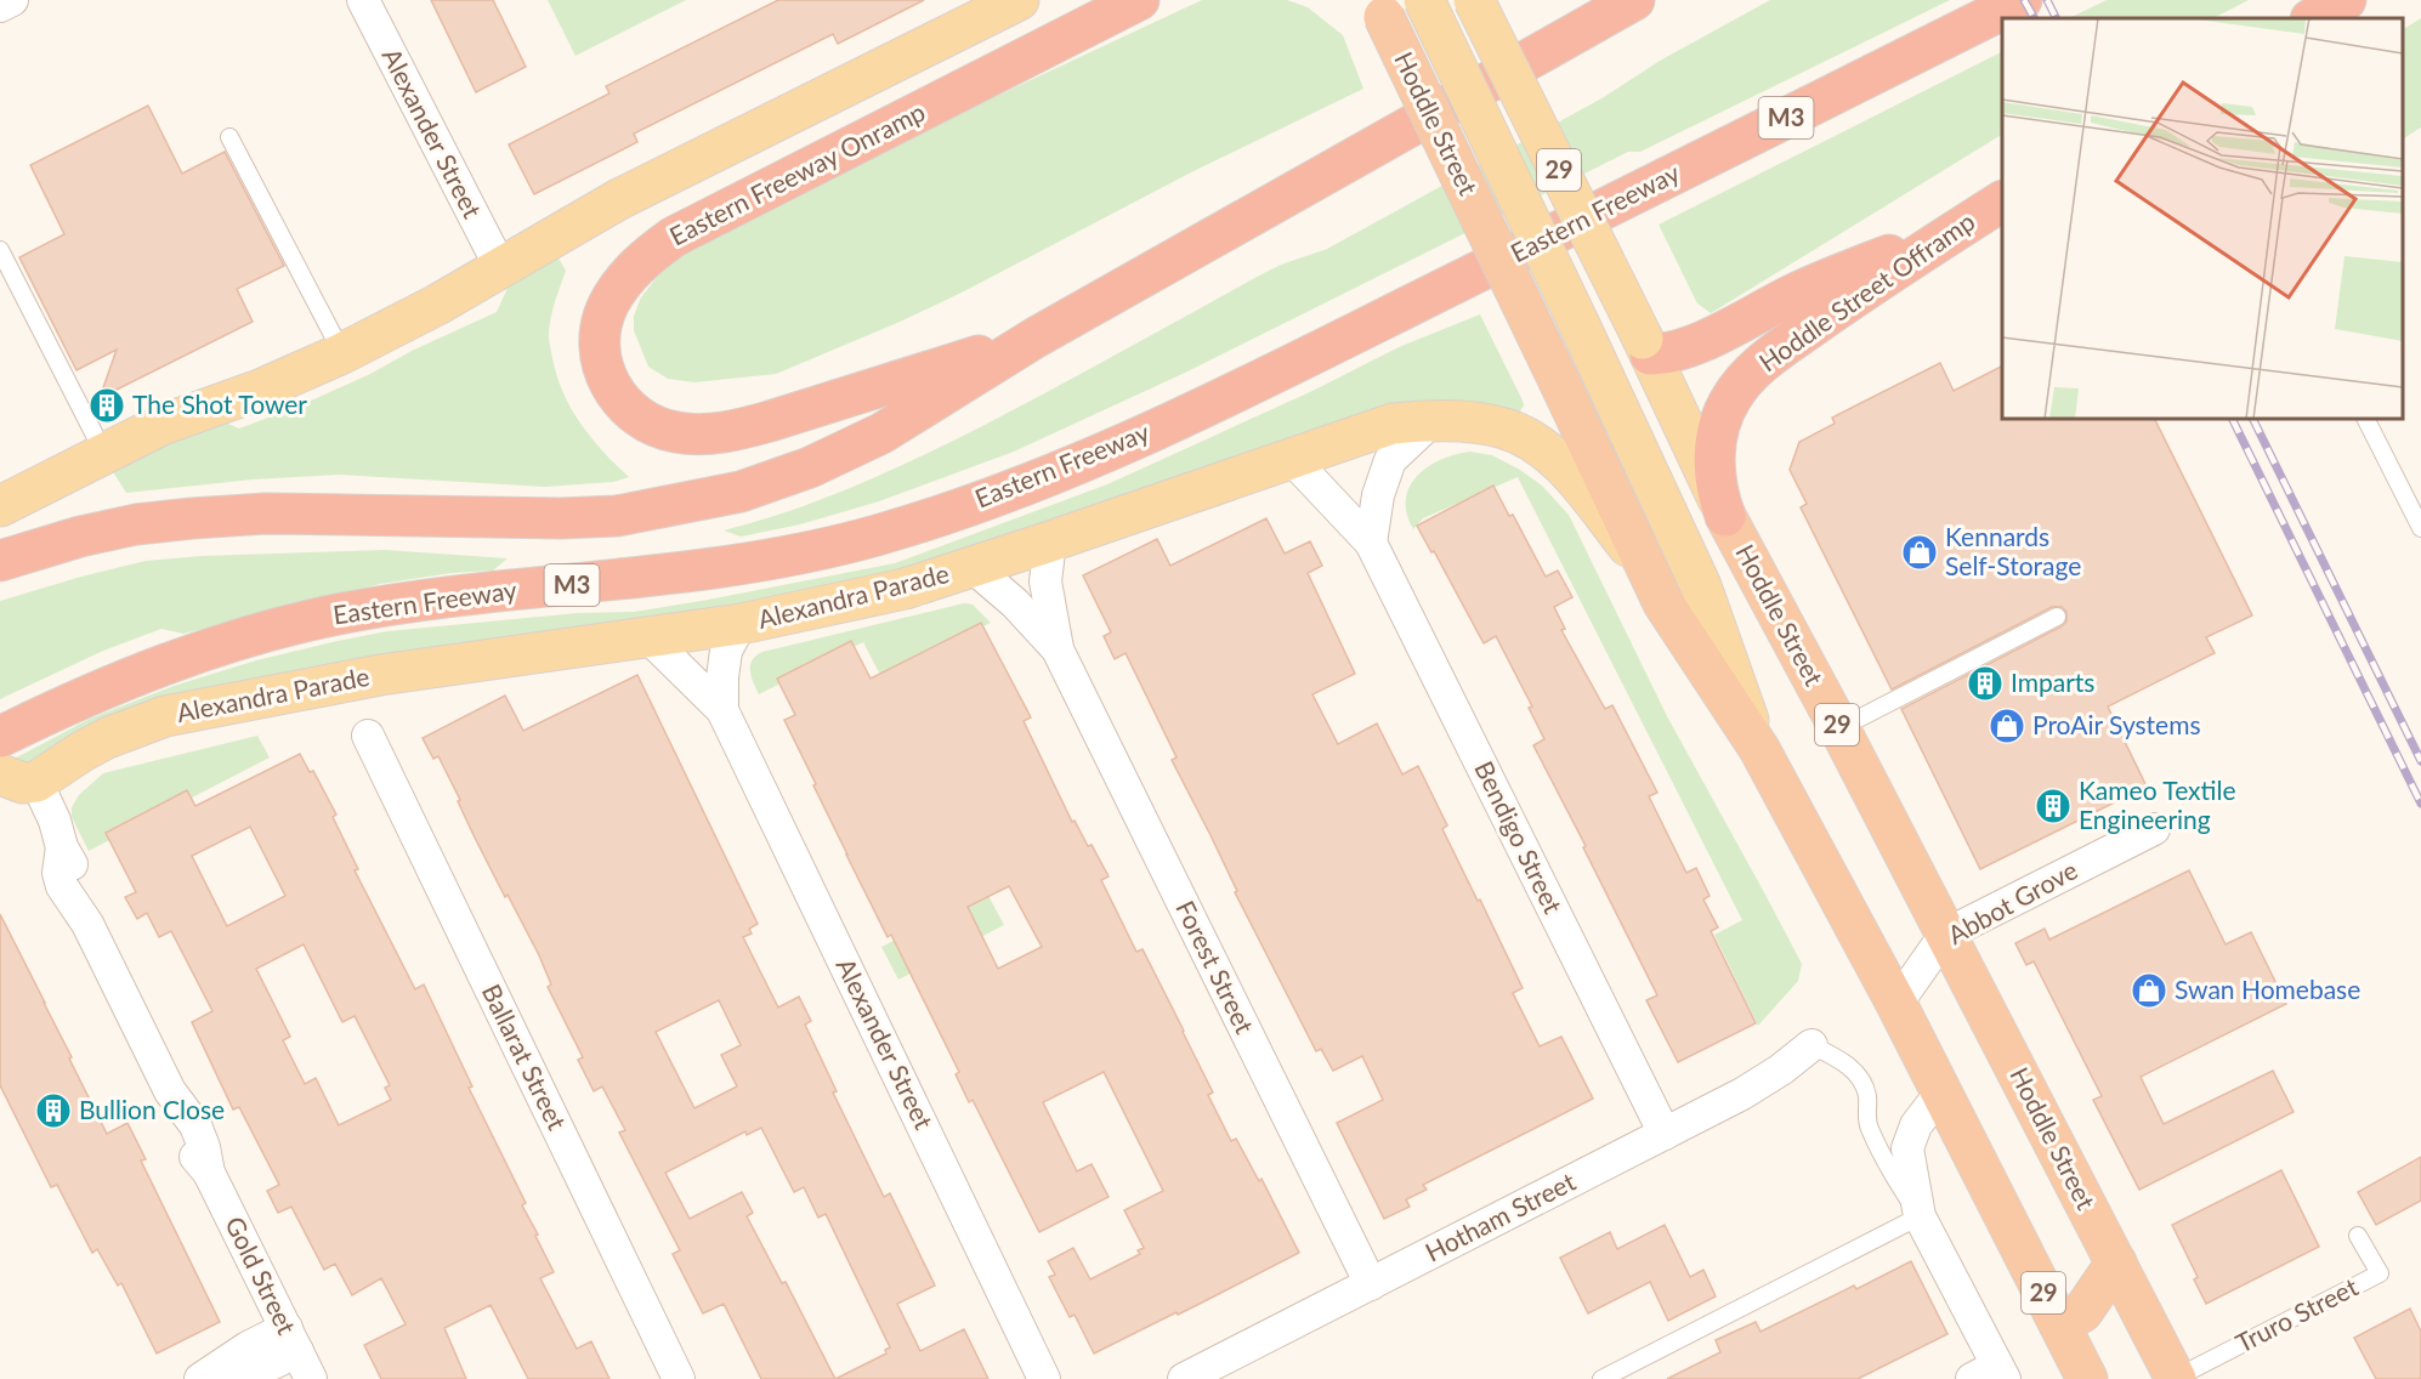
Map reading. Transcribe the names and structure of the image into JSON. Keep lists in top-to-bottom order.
{
  "streets": {
    "highway": [
      "M3",
      "Hoddle Street",
      "29",
      "Eastern Freeway Onramp",
      "Eastern Freeway",
      "Hoddle Street Offramp"
    ],
    "main road": ["Alexandra Parade"],
    "street": [
      "Alexander Street",
      "Bendigo Street",
      "Abbot Grove",
      "Forest Street",
      "Ballarat Street",
      "Hotham Street",
      "Gold Street"
    ],
    "lane": ["Truro Street"]
  },
  "crossings": [
    ["Hoddle Street", "Hoddle Street Offramp"],
    ["Hoddle Street", "Alexandra Parade"],
    ["Hoddle Street", "Abbot Grove"],
    ["Hoddle Street", "Truro Street"],
    ["Alexander Street", "Alexandra Parade"],
    ["Alexandra Parade", "Bendigo Street"],
    ["Alexandra Parade", "Forest Street"],
    ["Alexandra Parade", "Gold Street"],
    ["Bendigo Street", "Hotham Street"],
    ["Forest Street", "Hotham Street"]
  ],
  "places": {
    "building": [
      "The Shot Tower",
      "Imparts",
      "Kameo Textile Engineering",
      "Bullion Close"
    ],
    "shop": ["Kennards Self-Storage", "ProAir Systems", "Swan Homebase"]
  }
}
